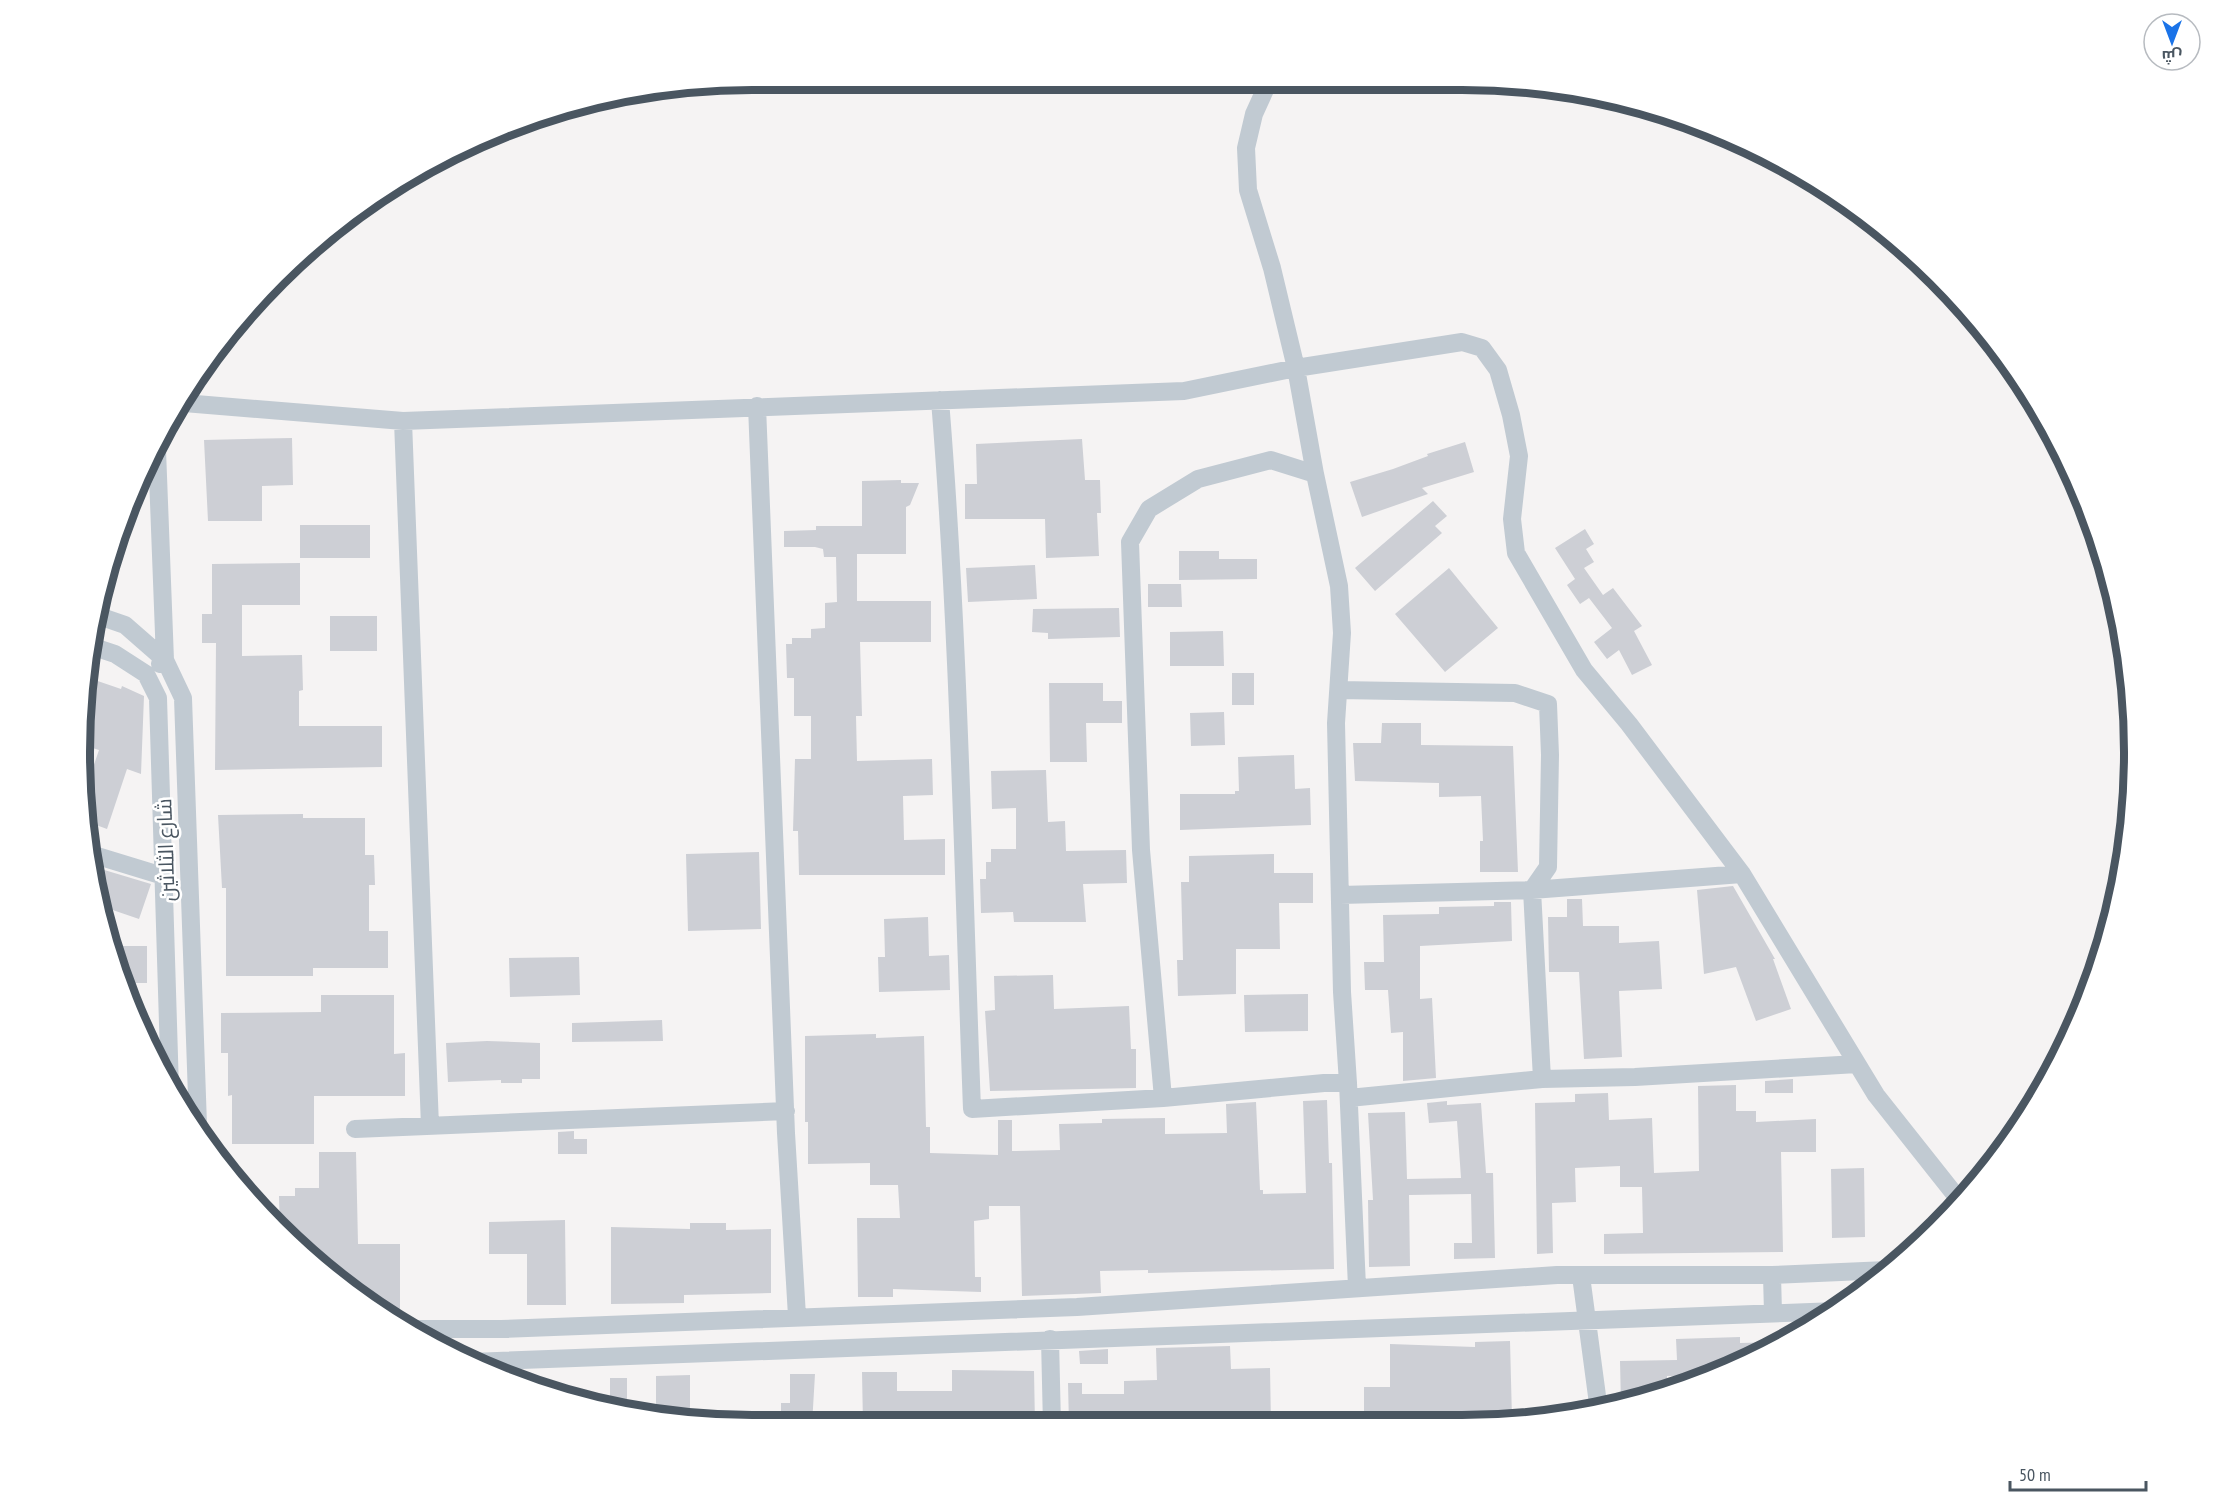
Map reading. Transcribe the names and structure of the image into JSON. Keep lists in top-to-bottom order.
{
  "streets": {
    "street": ["شارع الثلاثين"]
  },
  "scale_bar": "50 m",
  "north": "bottom"
}
